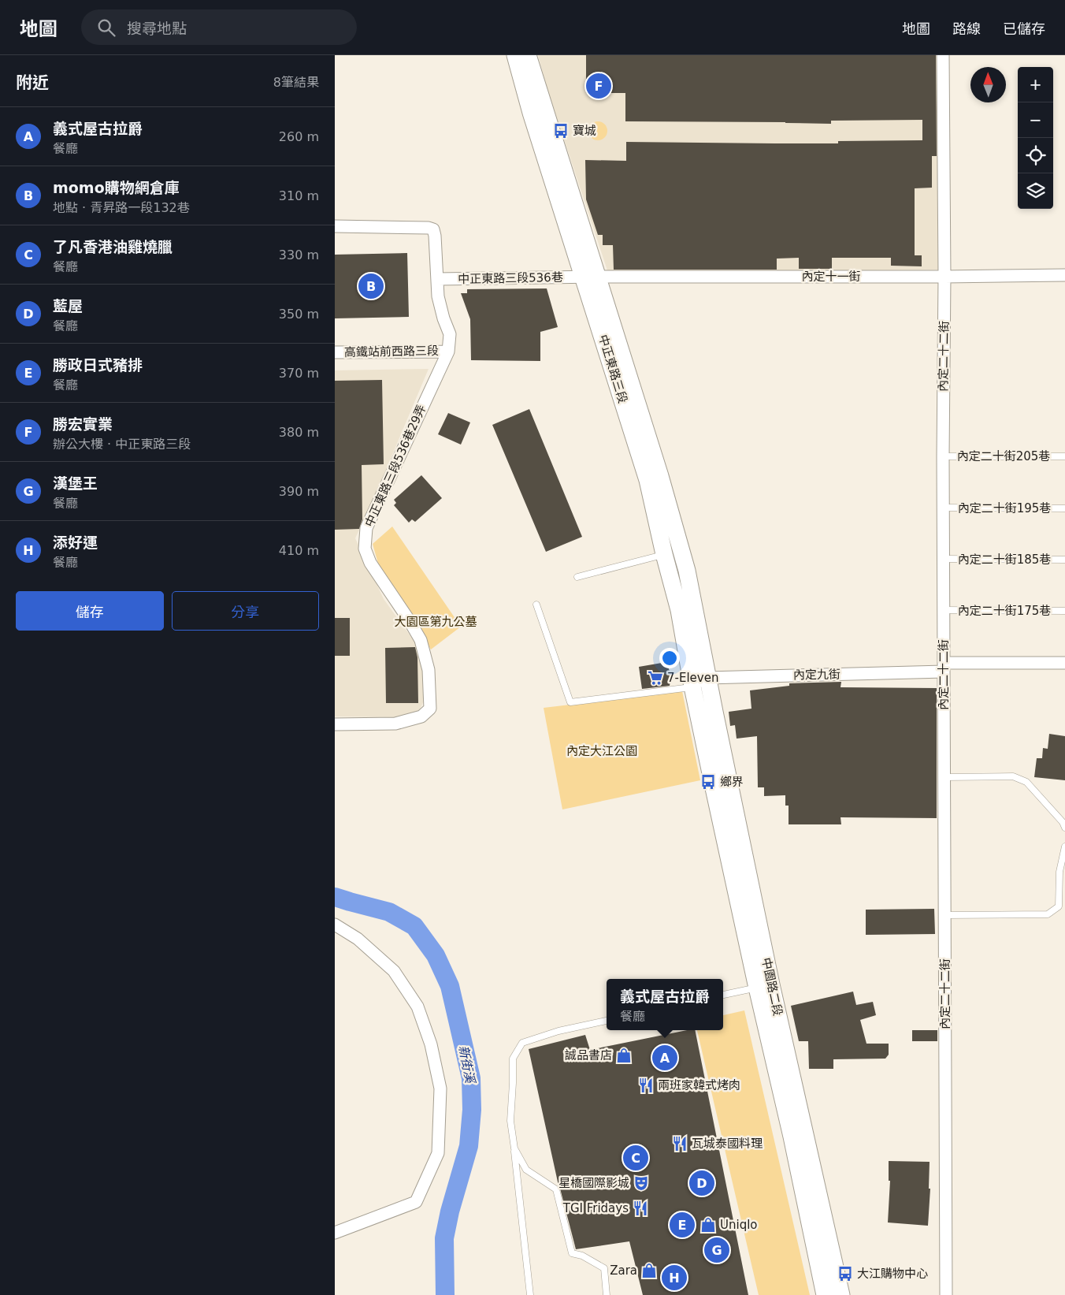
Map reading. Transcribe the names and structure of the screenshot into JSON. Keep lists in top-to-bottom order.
{
  "streets": {
    "main road": ["中正東路三段", "中園路二段"],
    "street": [
      "內定十一街",
      "中正東路三段536巷",
      "高鐵站前西路三段",
      "內定二十二街",
      "中正東路三段536巷29弄",
      "內定九街"
    ],
    "lane": [
      "內定二十街205巷",
      "內定二十街195巷",
      "內定二十街185巷",
      "內定二十街175巷"
    ]
  },
  "crossings": [
    ["內定十一街", "中正東路三段536巷"],
    ["內定十一街", "內定二十二街"],
    ["內定十一街", "中正東路三段"],
    ["內定十一街", "中園路二段"],
    ["中正東路三段536巷", "中正東路三段"],
    ["中正東路三段536巷", "中正東路三段536巷29弄"],
    ["中正東路三段536巷", "中園路二段"],
    ["高鐵站前西路三段", "中正東路三段536巷29弄"],
    ["內定二十二街", "內定二十街205巷"],
    ["內定二十二街", "內定二十街195巷"],
    ["內定二十二街", "內定二十街185巷"],
    ["內定二十二街", "內定二十街175巷"],
    ["內定二十二街", "內定九街"],
    ["中正東路三段", "內定九街"],
    ["中正東路三段", "中園路二段"],
    ["內定九街", "中園路二段"]
  ],
  "water": ["新街溪"],
  "parks": ["大園區第九公墓", "內定大江公園"],
  "places": {
    "bus stop": ["寶城", "鄉界", "大江購物中心"],
    "supermarket": ["7-Eleven"],
    "shop": ["誠品書店", "Uniqlo", "Zara"],
    "restaurant": ["兩班家韓式烤肉", "瓦城泰國料理", "TGI Fridays"],
    "theatre": ["星橋國際影城"]
  },
  "north": "top",
  "page": {
    "header": "地圖",
    "search": "搜尋地點",
    "nav": ["地圖", "路線", "已儲存"],
    "heading": ["附近", "8筆結果"],
    "map_buttons": ["+", "−"],
    "pins": [
      "F",
      "B",
      "A",
      "C",
      "D",
      "E",
      "G",
      "H"
    ],
    "list": [
      {
        "mark": "A",
        "name": "義式屋古拉爵",
        "note": "餐廳",
        "value": "260 m"
      },
      {
        "mark": "B",
        "name": "momo購物網倉庫",
        "note": "地點 · 青昇路一段132巷",
        "value": "310 m"
      },
      {
        "mark": "C",
        "name": "了凡香港油雞燒臘",
        "note": "餐廳",
        "value": "330 m"
      },
      {
        "mark": "D",
        "name": "藍屋",
        "note": "餐廳",
        "value": "350 m"
      },
      {
        "mark": "E",
        "name": "勝政日式豬排",
        "note": "餐廳",
        "value": "370 m"
      },
      {
        "mark": "F",
        "name": "勝宏實業",
        "note": "辦公大樓 · 中正東路三段",
        "value": "380 m"
      },
      {
        "mark": "G",
        "name": "漢堡王",
        "note": "餐廳",
        "value": "390 m"
      },
      {
        "mark": "H",
        "name": "添好運",
        "note": "餐廳",
        "value": "410 m"
      }
    ],
    "buttons": ["儲存", "分享"],
    "popup": ["義式屋古拉爵", "餐廳"]
  }
}
